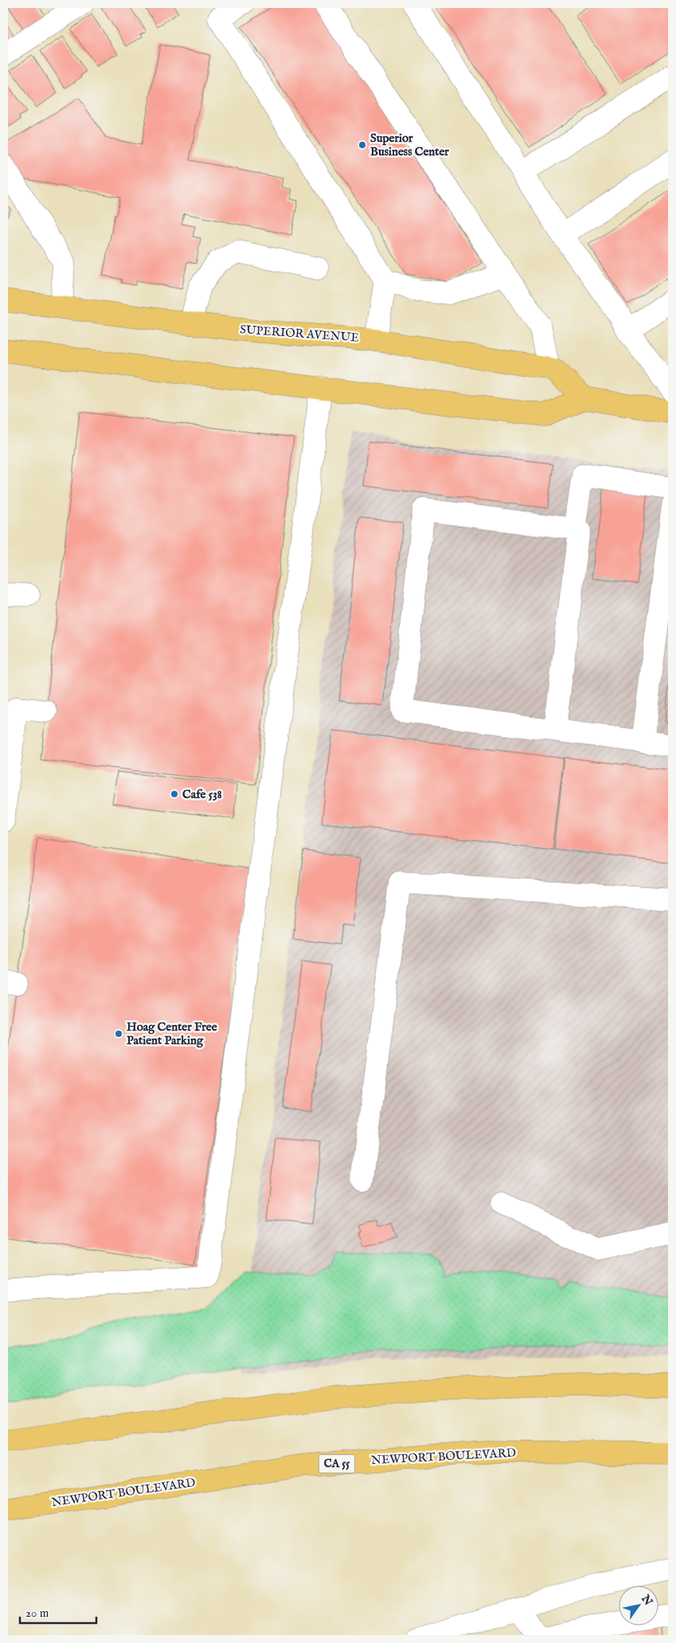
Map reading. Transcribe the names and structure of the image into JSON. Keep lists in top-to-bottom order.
{
  "streets": {
    "main road": ["SUPERIOR AVENUE", "NEWPORT BOULEVARD", "CA 55"]
  },
  "places": ["Superior Business Center", "Cafe 538", "Hoag Center Free Patient Parking"],
  "scale_bar": "20 m",
  "north": "top right"
}
